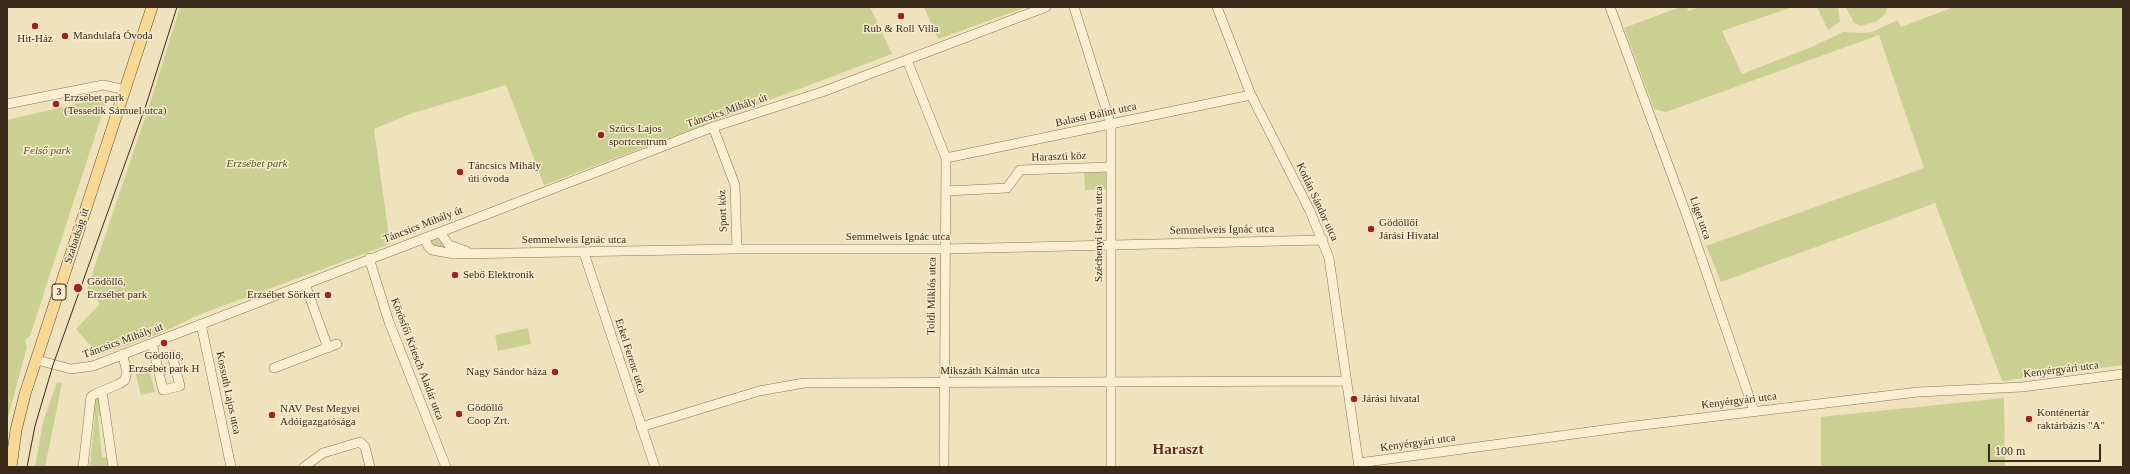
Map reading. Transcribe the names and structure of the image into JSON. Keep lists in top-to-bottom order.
{
  "streets": {
    "main road": ["Szabadság út", "3"],
    "street": [
      "Táncsics Mihály út",
      "Balassi Bálint utca",
      "Haraszti köz",
      "Kotlán Sándor utca",
      "Sport köz",
      "Liget utca",
      "Semmelweis Ignác utca",
      "Széchenyi István utca",
      "Toldi Miklós utca",
      "Erkel Ferenc utca",
      "Körösfői Kriesch Aladár utca",
      "Kenyérgyári utca",
      "Mikszáth Kálmán utca",
      "Kossuth Lajos utca"
    ]
  },
  "crossings": [
    ["Táncsics Mihály út", "Sport köz"],
    ["Táncsics Mihály út", "Semmelweis Ignác utca"],
    ["Táncsics Mihály út", "Szabadság út"],
    ["Táncsics Mihály út", "Toldi Miklós utca"],
    ["Táncsics Mihály út", "Körösfői Kriesch Aladár utca"],
    ["Táncsics Mihály út", "Kossuth Lajos utca"],
    ["Balassi Bálint utca", "Kotlán Sándor utca"],
    ["Balassi Bálint utca", "Széchenyi István utca"],
    ["Balassi Bálint utca", "Toldi Miklós utca"],
    ["Haraszti köz", "Széchenyi István utca"],
    ["Haraszti köz", "Toldi Miklós utca"],
    ["Kotlán Sándor utca", "Semmelweis Ignác utca"],
    ["Kotlán Sándor utca", "Kenyérgyári utca"],
    ["Kotlán Sándor utca", "Mikszáth Kálmán utca"],
    ["Sport köz", "Semmelweis Ignác utca"],
    ["Liget utca", "Kenyérgyári utca"],
    ["Semmelweis Ignác utca", "Széchenyi István utca"],
    ["Semmelweis Ignác utca", "Toldi Miklós utca"],
    ["Semmelweis Ignác utca", "Erkel Ferenc utca"],
    ["Széchenyi István utca", "Mikszáth Kálmán utca"],
    ["Toldi Miklós utca", "Mikszáth Kálmán utca"],
    ["Erkel Ferenc utca", "Mikszáth Kálmán utca"]
  ],
  "districts": ["Haraszt"],
  "parks": ["Felső park", "Erzsébet park"],
  "places": [
    "Rub & Roll Villa",
    "Hit-Ház",
    "Mandulafa Óvoda",
    "Erzsébet park (Tessedik Sámuel utca)",
    "Szűcs Lajos sportcentrum",
    "Táncsics Mihály úti óvoda",
    "Gödöllői Járási Hivatal",
    "Sebő Elektronik",
    "Gödöllő, Erzsébet park",
    "Erzsébet Sörkert",
    "Gödöllő, Erzsébet park H",
    "Nagy Sándor háza",
    "Járási hivatal",
    "Gödöllő Coop Zrt.",
    "NAV Pest Megyei Adóigazgatósága",
    "Konténertár raktárbázis \"A\""
  ],
  "scale_bar": "100 m"
}
